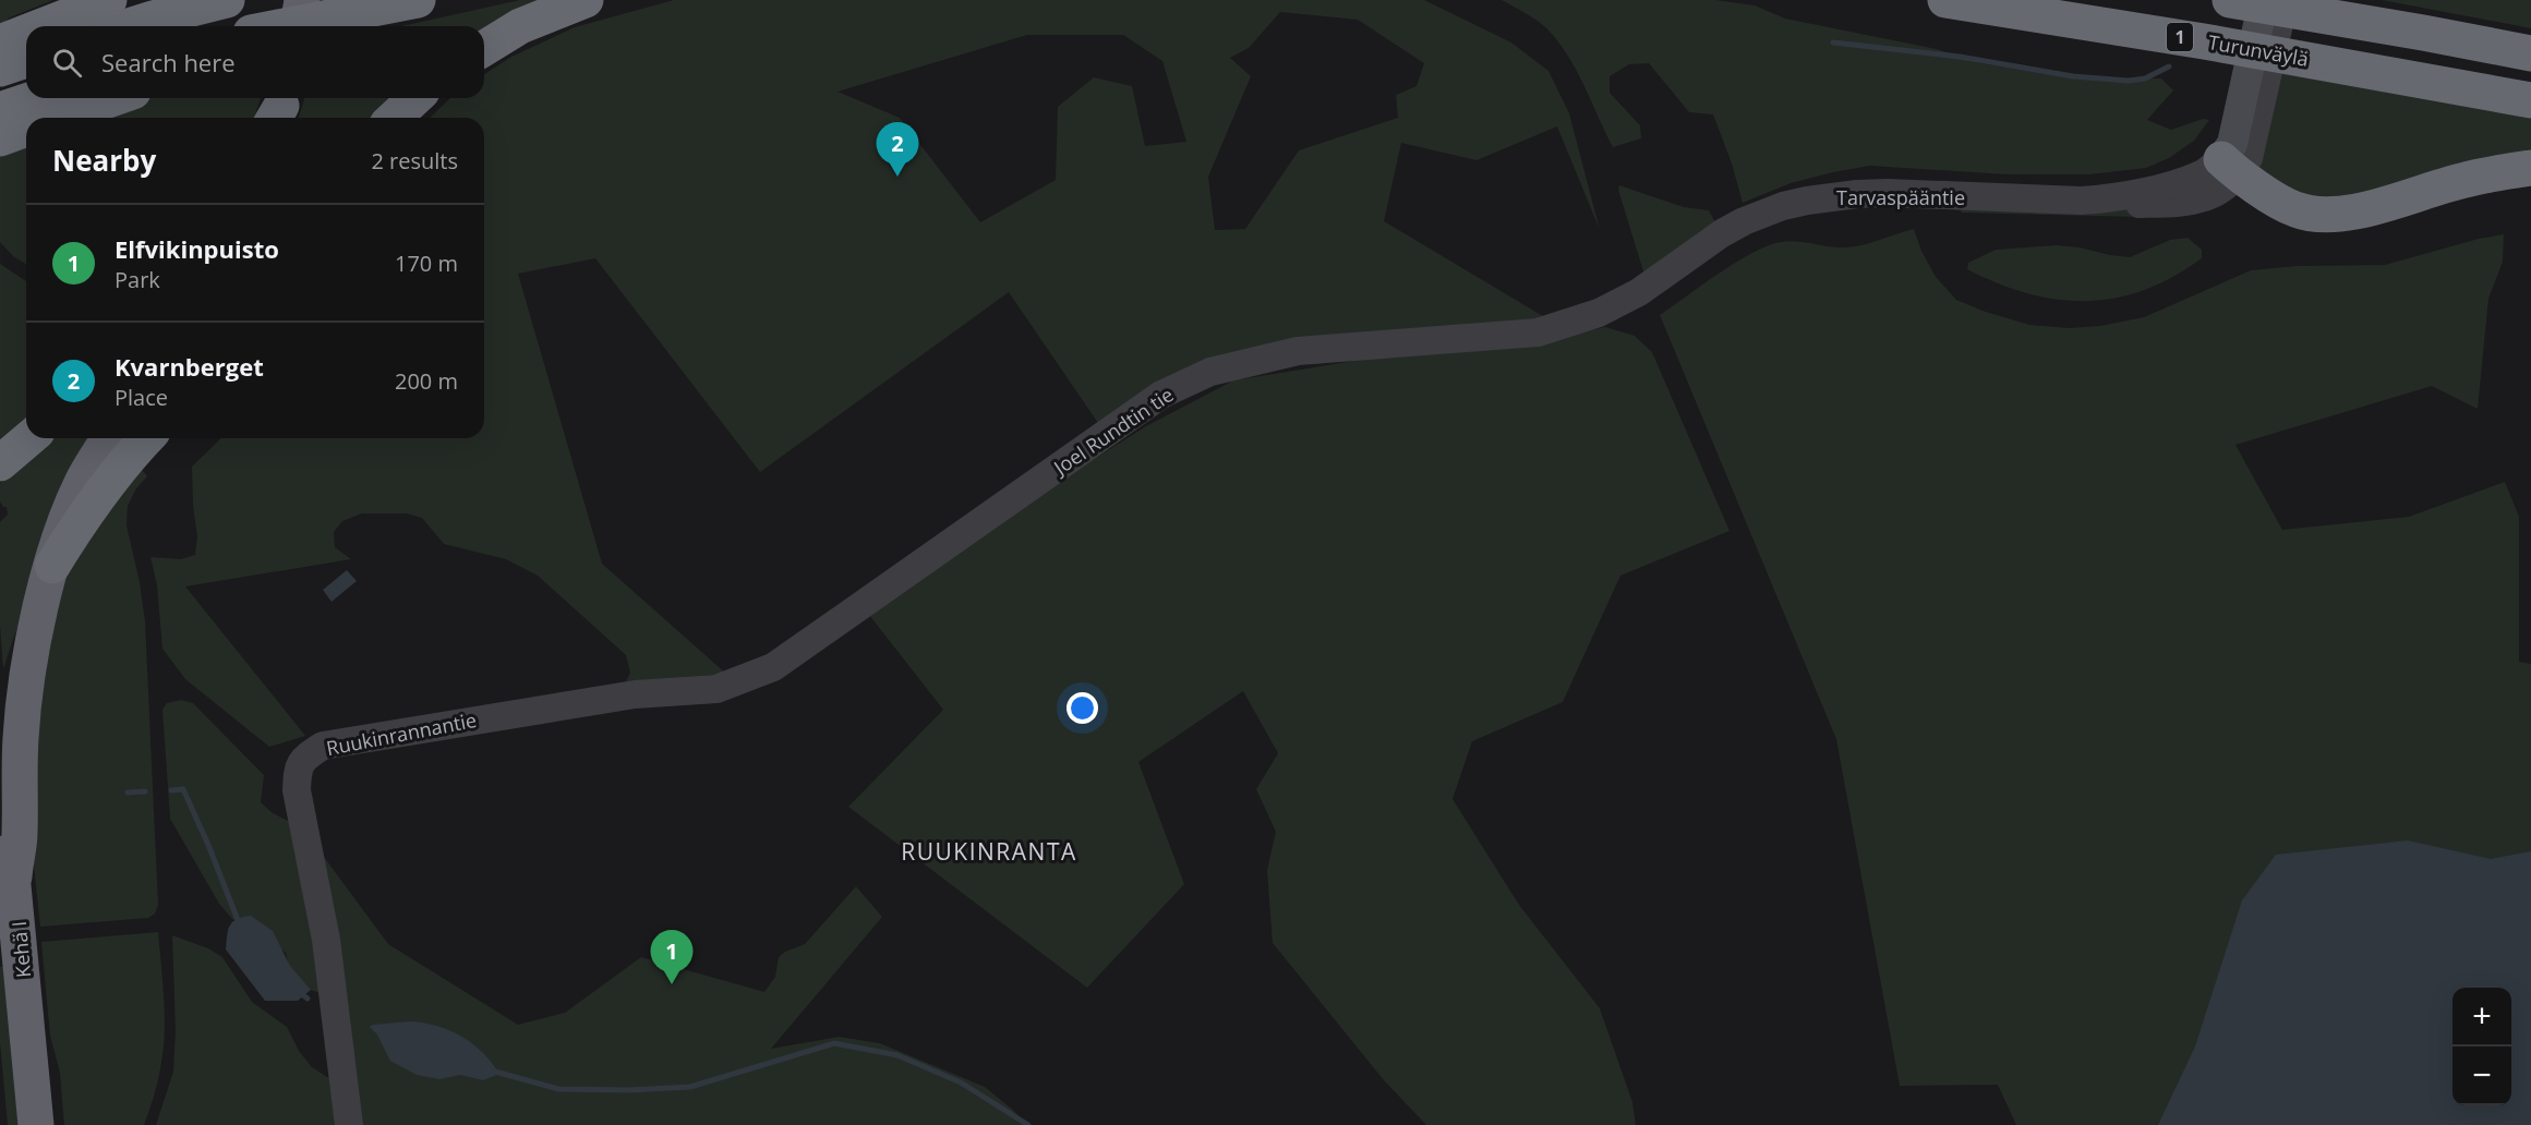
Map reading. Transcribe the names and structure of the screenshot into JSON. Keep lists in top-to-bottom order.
{
  "streets": {
    "highway": ["1", "Turunväylä", "Kehä I"],
    "street": ["Tarvaspääntie", "Joel Rundtin tie", "Ruukinrannantie"]
  },
  "crossings": [
    ["Tarvaspääntie", "Joel Rundtin tie"],
    ["Joel Rundtin tie", "Ruukinrannantie"]
  ],
  "districts": ["RUUKINRANTA"],
  "page": {
    "search": "Search here",
    "heading": ["Nearby", "2 results"],
    "pins": ["2", "1"],
    "list": [
      {
        "mark": "1",
        "name": "Elfvikinpuisto",
        "note": "Park",
        "value": "170 m"
      },
      {
        "mark": "2",
        "name": "Kvarnberget",
        "note": "Place",
        "value": "200 m"
      }
    ],
    "map_buttons": ["+", "−"]
  }
}
